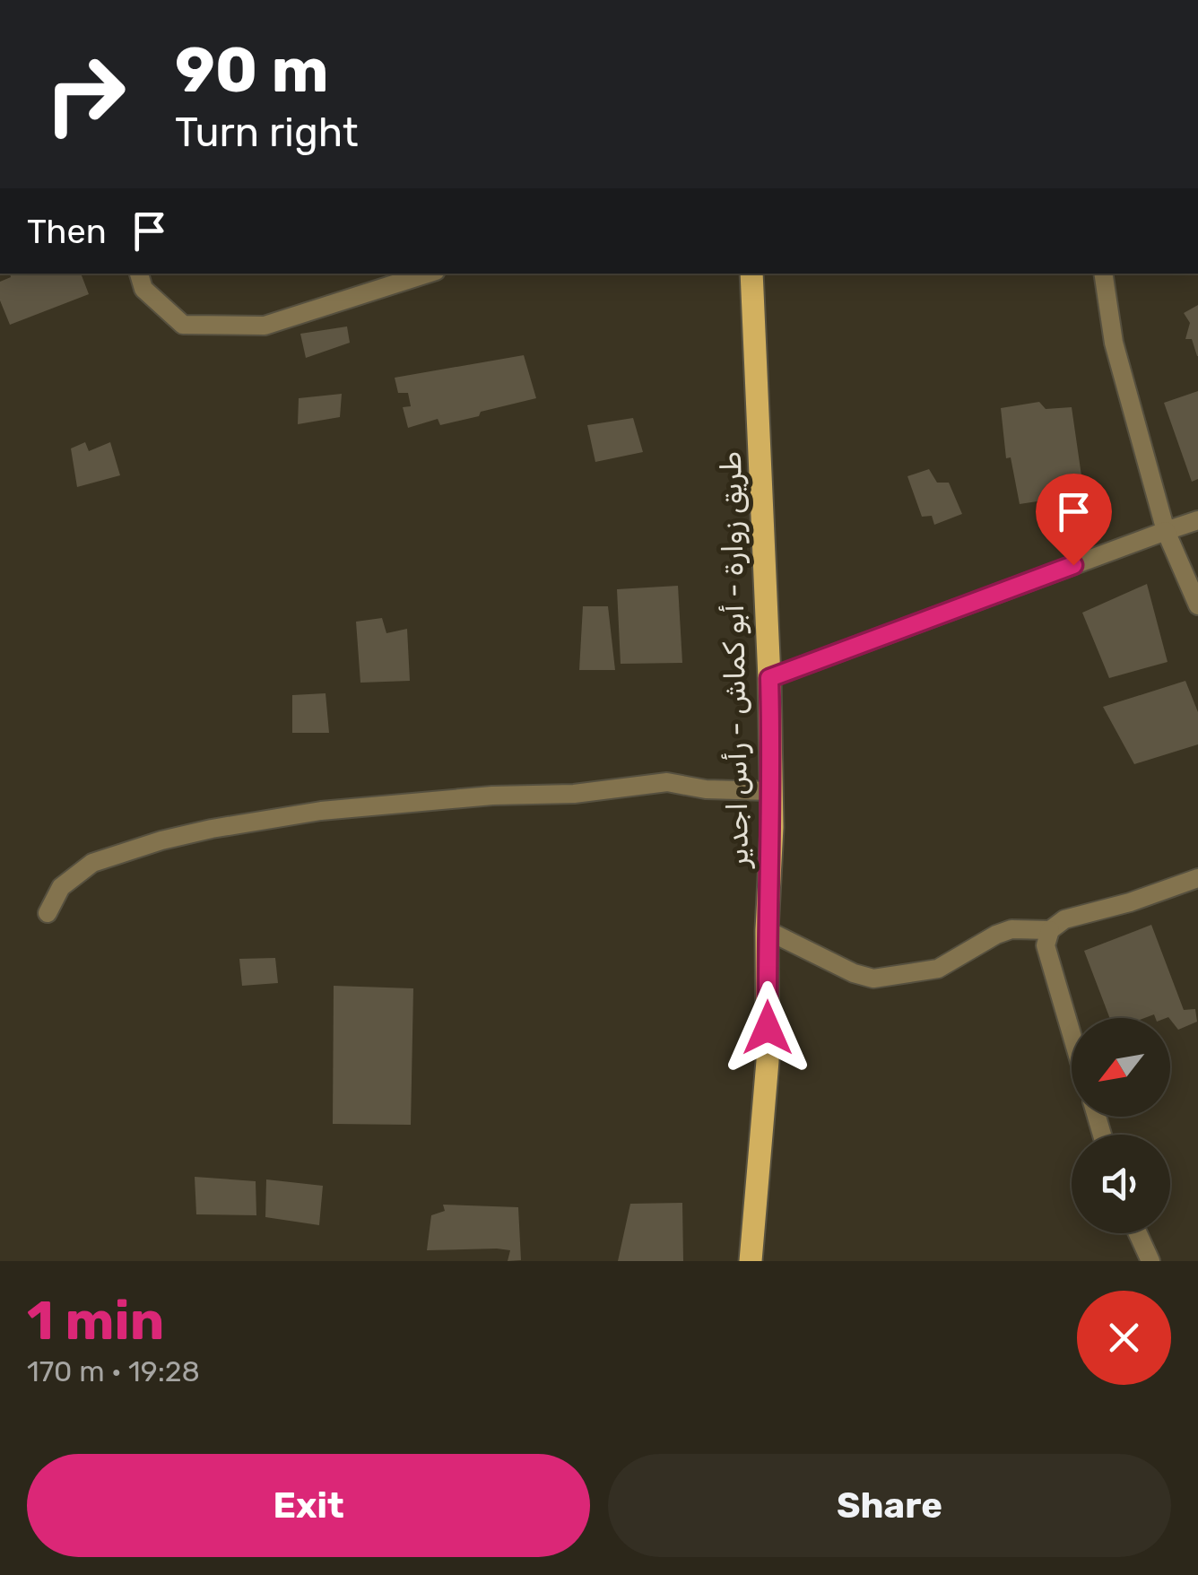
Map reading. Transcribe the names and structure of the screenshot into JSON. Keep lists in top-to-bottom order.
{
  "streets": {
    "main road": ["طريق زوارة - أبو كماش - رأس اجدير"]
  },
  "north": "bottom left",
  "page": {
    "turn": ["90 m", "Turn right"],
    "then": "Then",
    "heading": ["1 min", "170 m · 19:28"],
    "buttons": ["Exit", "Share"]
  }
}
